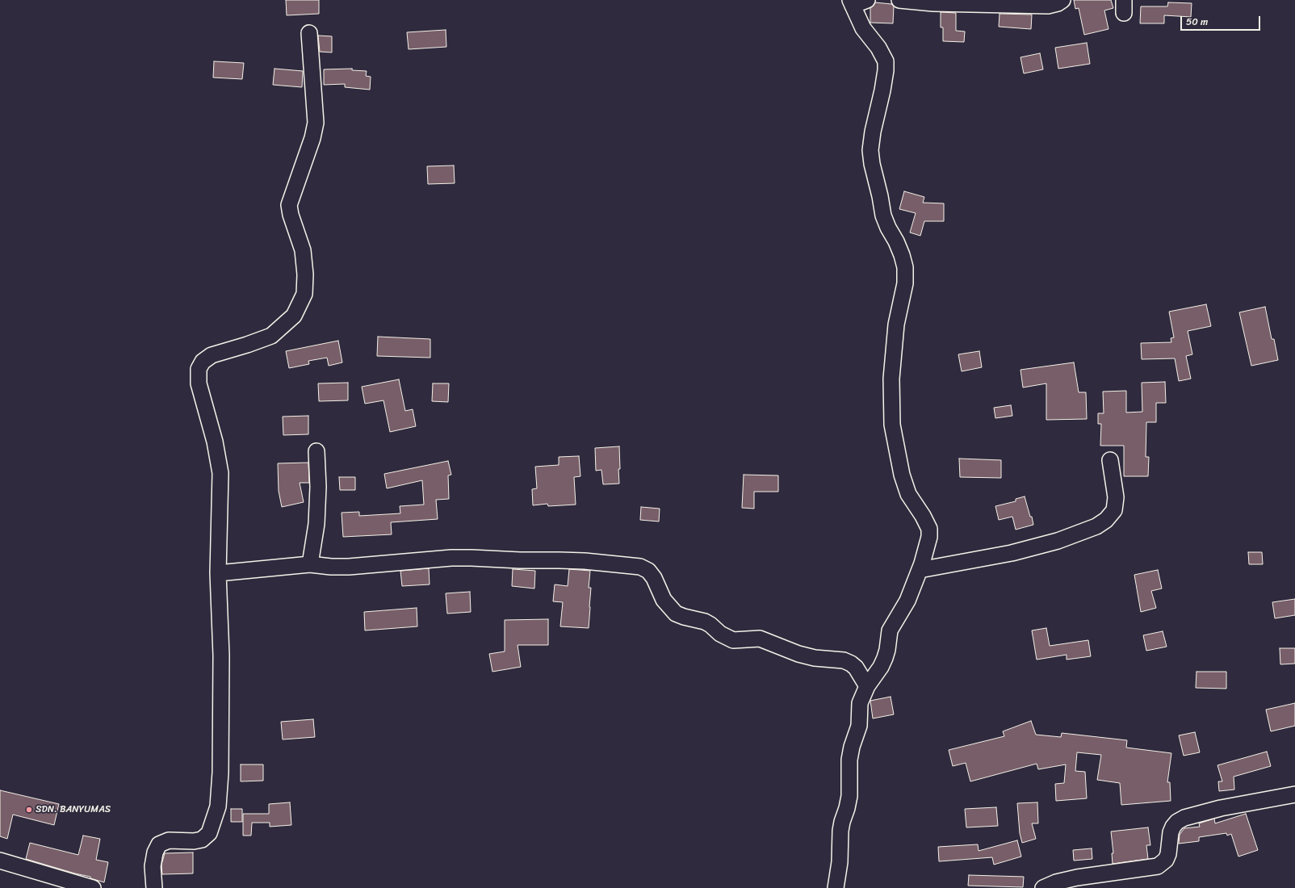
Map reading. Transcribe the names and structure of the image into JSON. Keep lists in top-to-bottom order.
{
  "places": ["SDN. BANYUMAS"],
  "scale_bar": "50 m"
}
